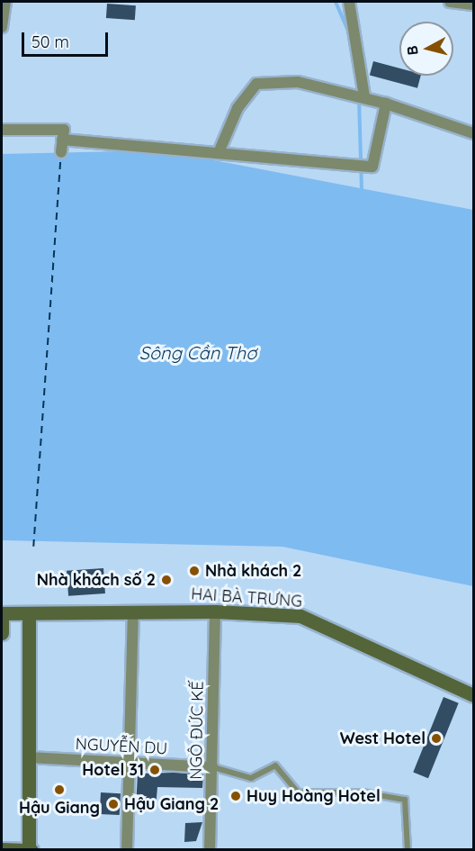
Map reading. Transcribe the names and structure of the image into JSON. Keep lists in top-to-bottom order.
{
  "streets": {
    "street": ["HAI BÀ TRƯNG", "NGÔ ĐỨC KẾ", "NGUYỄN DU"]
  },
  "crossings": [
    ["HAI BÀ TRƯNG", "NGÔ ĐỨC KẾ"],
    ["NGÔ ĐỨC KẾ", "NGUYỄN DU"]
  ],
  "water": ["Sông Cần Thơ"],
  "places": [
    "Nhà khách 2",
    "Nhà khách số 2",
    "West Hotel",
    "Hotel 31",
    "Hậu Giang",
    "Huy Hoàng Hotel",
    "Hậu Giang 2"
  ],
  "scale_bar": "50 m",
  "north": "left"
}
